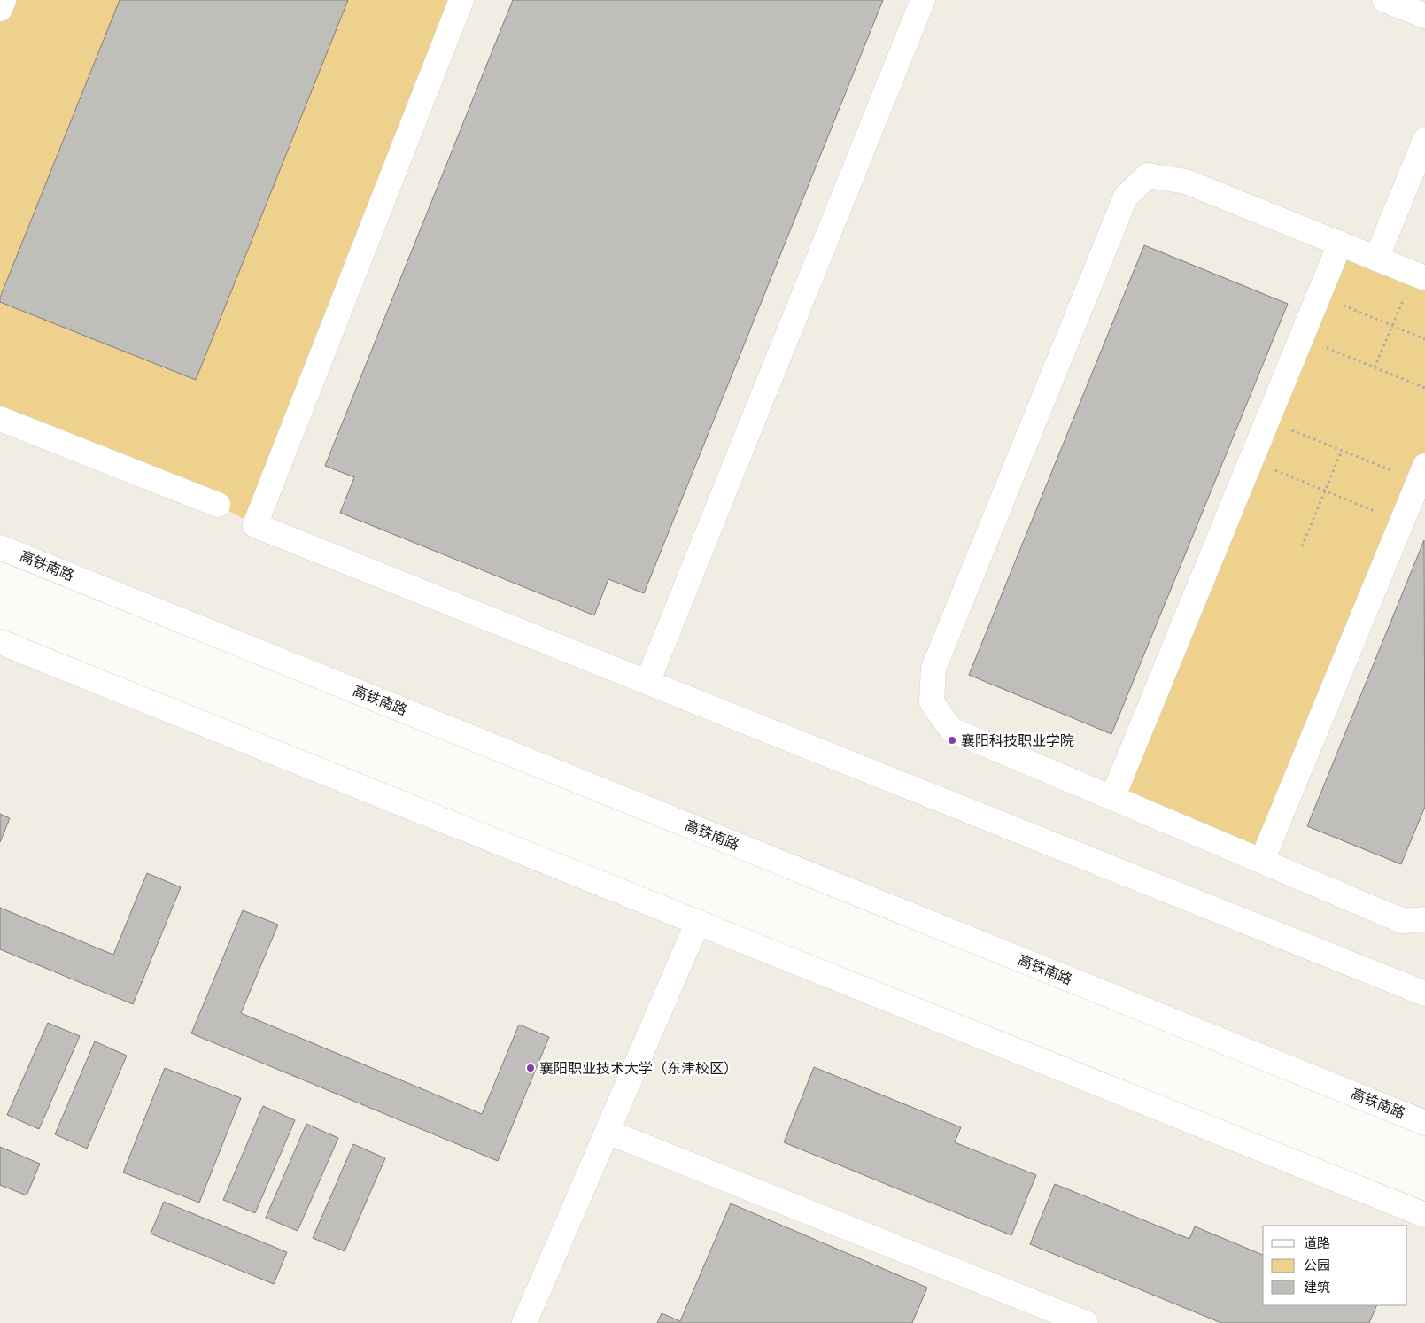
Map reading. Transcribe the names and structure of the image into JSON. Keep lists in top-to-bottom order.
{
  "streets": {
    "main road": ["高铁南路"]
  },
  "places": ["襄阳科技职业学院", "襄阳职业技术大学（东津校区）"],
  "legend": ["道路", "公园", "建筑"]
}
